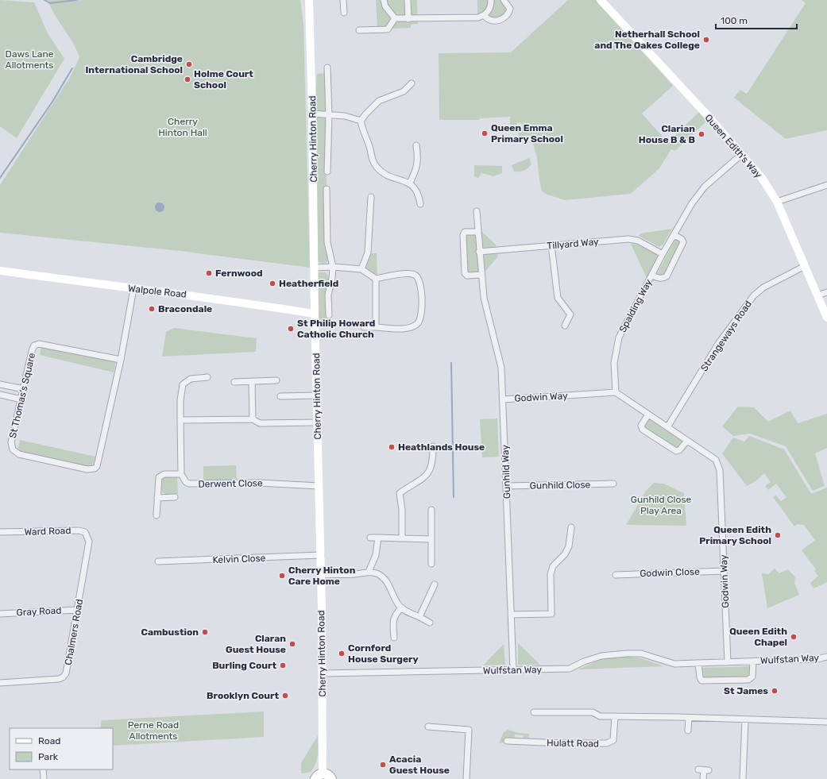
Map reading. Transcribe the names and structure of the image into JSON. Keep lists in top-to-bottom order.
{
  "streets": {
    "street": [
      "Cherry Hinton Road",
      "Queen Edith's Way",
      "Tillyard Way",
      "Walpole Road",
      "Spalding Way",
      "Strangeways Road",
      "St Thomas's Square",
      "Godwin Way",
      "Gunhild Way",
      "Derwent Close",
      "Gunhild Close",
      "Ward Road",
      "Kelvin Close",
      "Godwin Close",
      "Gray Road",
      "Chalmers Road",
      "Wulfstan Way",
      "Hulatt Road"
    ]
  },
  "crossings": [
    ["Cherry Hinton Road", "Walpole Road"],
    ["Cherry Hinton Road", "Derwent Close"],
    ["Cherry Hinton Road", "Kelvin Close"],
    ["Cherry Hinton Road", "Wulfstan Way"],
    ["Queen Edith's Way", "Spalding Way"],
    ["Queen Edith's Way", "Strangeways Road"],
    ["Tillyard Way", "Spalding Way"],
    ["Tillyard Way", "Gunhild Way"],
    ["Walpole Road", "St Thomas's Square"],
    ["Spalding Way", "Godwin Way"],
    ["Strangeways Road", "Godwin Way"],
    ["Godwin Way", "Gunhild Way"],
    ["Godwin Way", "Godwin Close"],
    ["Godwin Way", "Wulfstan Way"],
    ["Gunhild Way", "Gunhild Close"],
    ["Gunhild Way", "Wulfstan Way"],
    ["Ward Road", "Chalmers Road"],
    ["Gray Road", "Chalmers Road"]
  ],
  "parks": [
    "Daws Lane Allotments",
    "Cherry Hinton Hall",
    "Gunhild Close Play Area",
    "Perne Road Allotments"
  ],
  "places": [
    "Netherhall School and The Oakes College",
    "Cambridge International School",
    "Holme Court School",
    "Queen Emma Primary School",
    "Clarian House B & B",
    "Fernwood",
    "Heatherfield",
    "Bracondale",
    "St Philip Howard Catholic Church",
    "Heathlands House",
    "Queen Edith Primary School",
    "Cherry Hinton Care Home",
    "Cambustion",
    "Queen Edith Chapel",
    "Claran Guest House",
    "Cornford House Surgery",
    "Burling Court",
    "St James",
    "Brooklyn Court",
    "Acacia Guest House"
  ],
  "legend": ["Road", "Park"],
  "scale_bar": "100 m"
}
